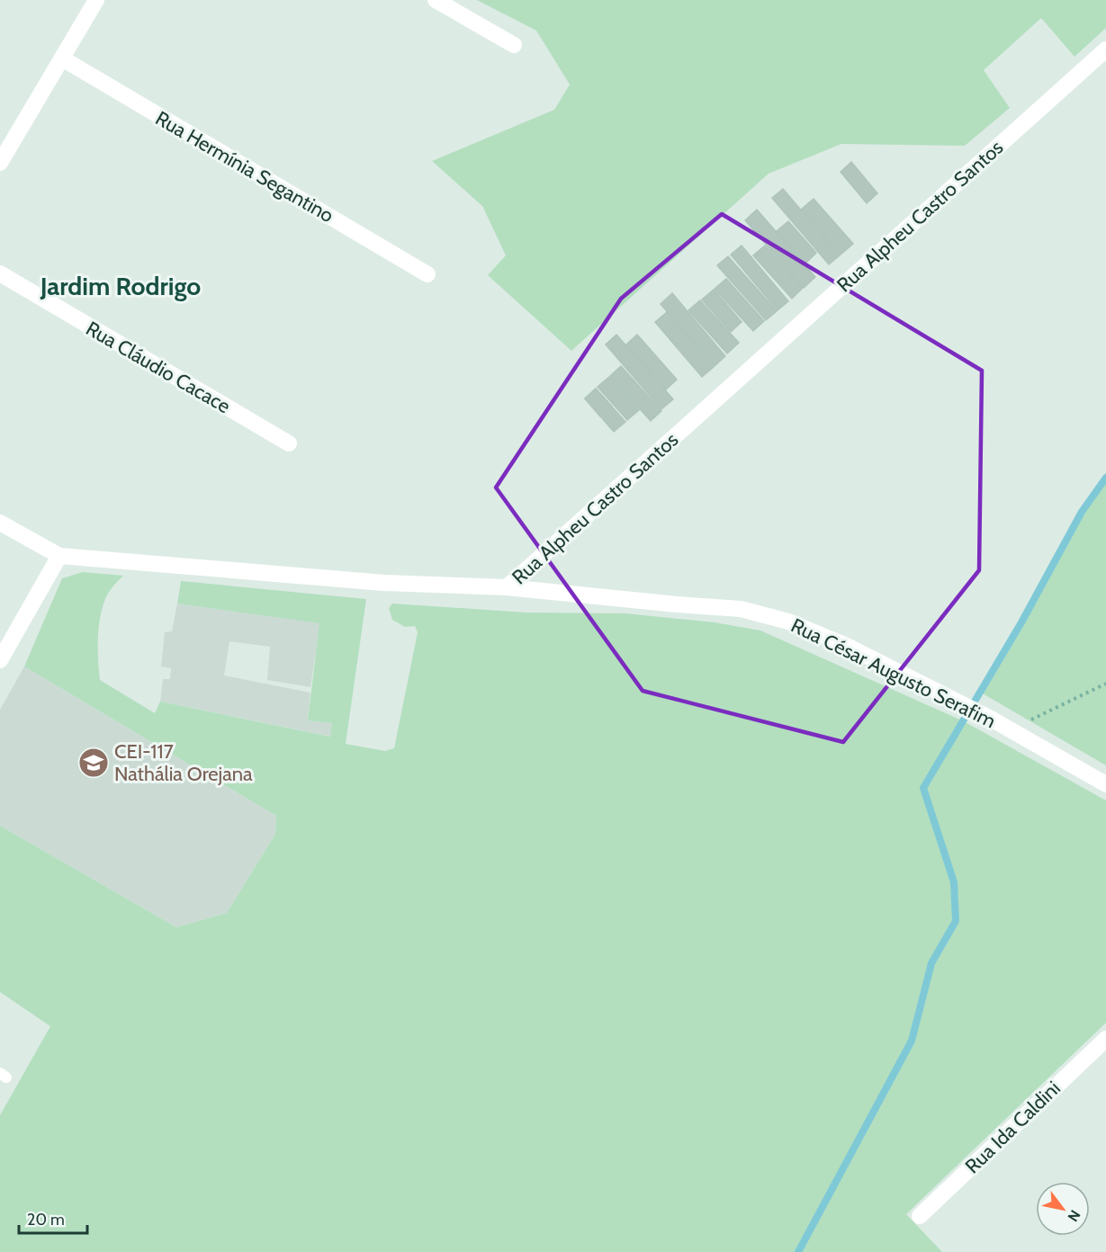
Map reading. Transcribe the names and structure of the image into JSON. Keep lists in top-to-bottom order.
{
  "streets": {
    "street": [
      "Rua Hermínia Segantino",
      "Rua Alpheu Castro Santos",
      "Rua Cláudio Cacace",
      "Rua César Augusto Serafim",
      "Rua Ida Caldini"
    ]
  },
  "crossings": [
    ["Rua Alpheu Castro Santos", "Rua César Augusto Serafim"]
  ],
  "districts": ["Jardim Rodrigo"],
  "places": {
    "school or university": ["CEI-117 Nathália Orejana"]
  },
  "scale_bar": "20 m",
  "north": "bottom right"
}
